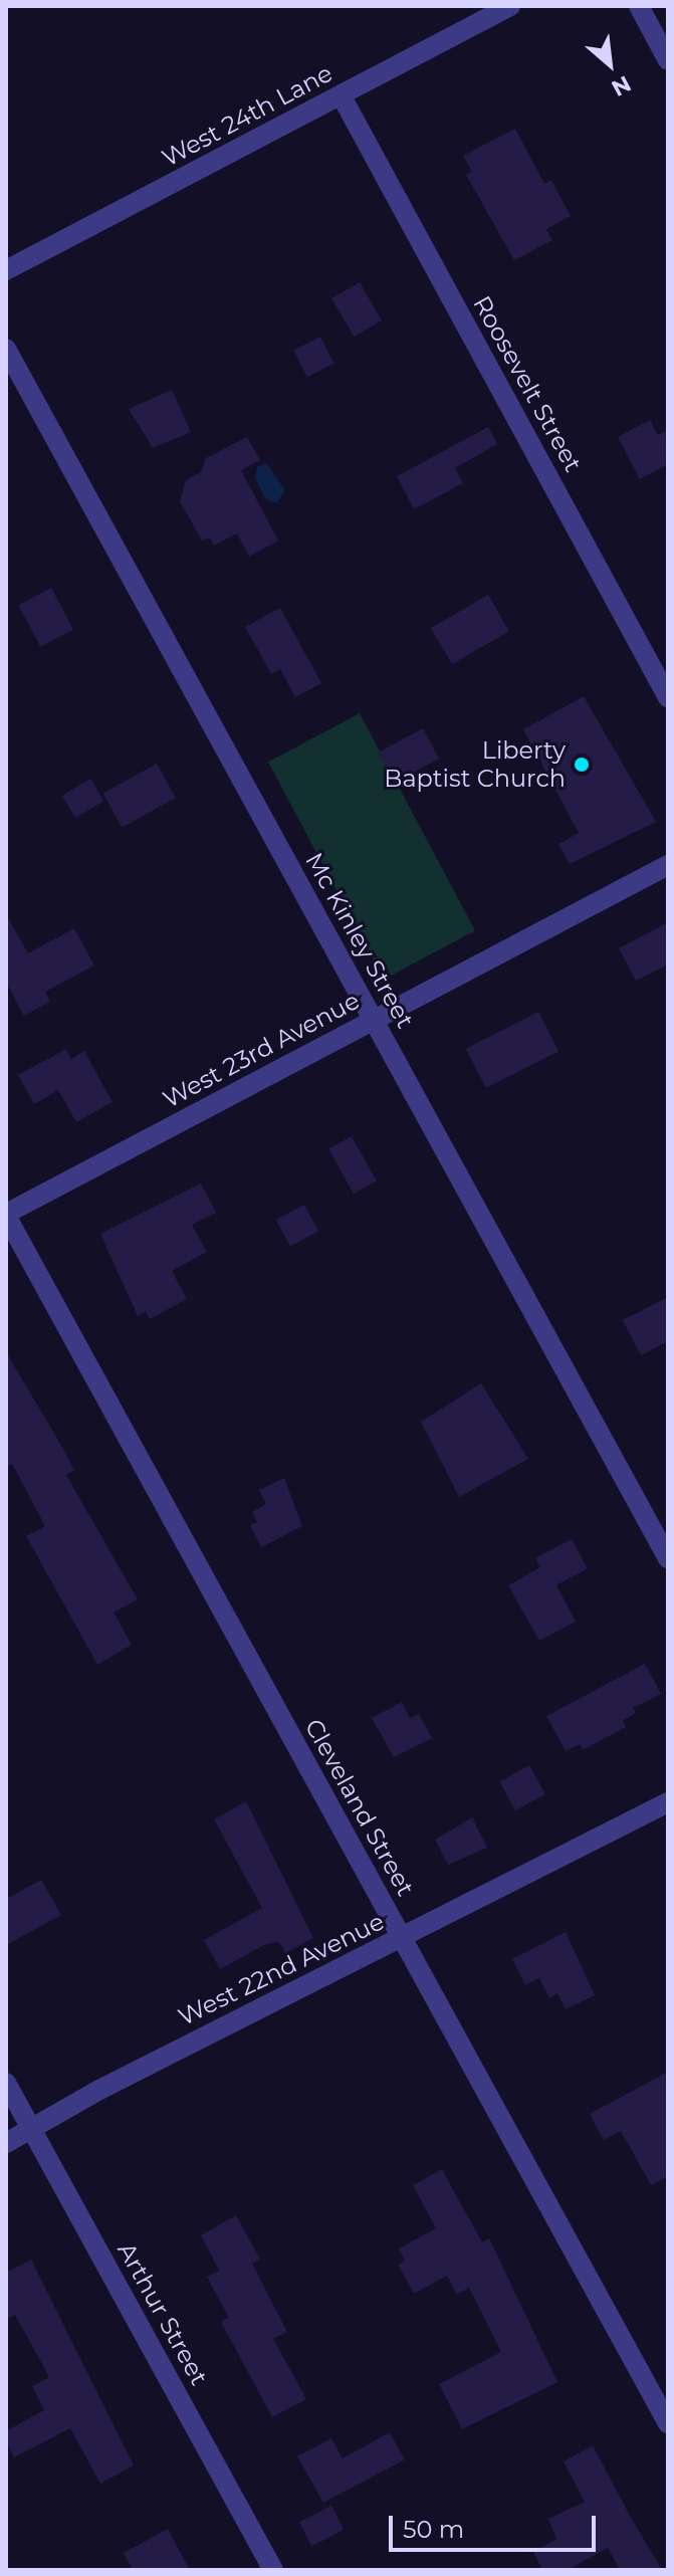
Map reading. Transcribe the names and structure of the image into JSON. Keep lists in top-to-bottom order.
{
  "streets": {
    "street": [
      "West 24th Lane",
      "Roosevelt Street",
      "Mc Kinley Street",
      "West 23rd Avenue",
      "Cleveland Street",
      "West 22nd Avenue",
      "Arthur Street"
    ]
  },
  "crossings": [
    ["West 24th Lane", "Roosevelt Street"],
    ["Mc Kinley Street", "West 23rd Avenue"],
    ["West 23rd Avenue", "Cleveland Street"],
    ["Cleveland Street", "West 22nd Avenue"],
    ["West 22nd Avenue", "Arthur Street"]
  ],
  "places": ["Liberty Baptist Church"],
  "scale_bar": "50 m",
  "north": "bottom right"
}
